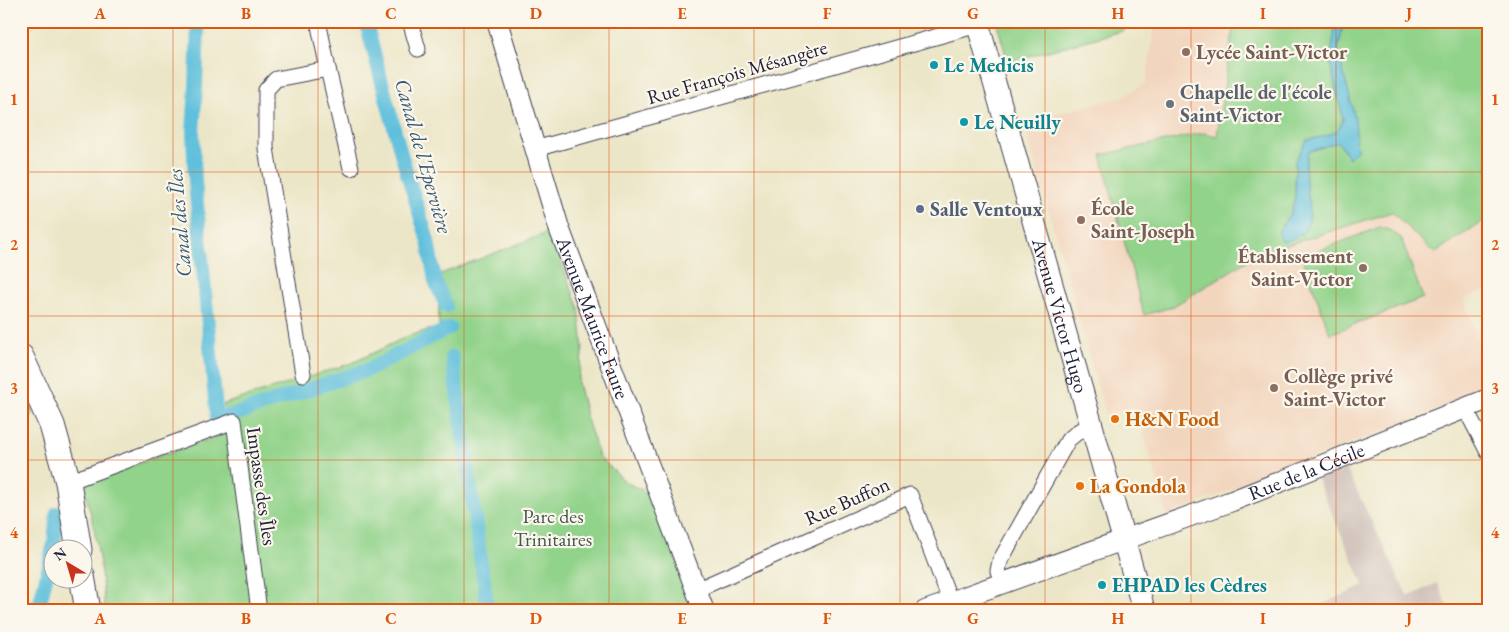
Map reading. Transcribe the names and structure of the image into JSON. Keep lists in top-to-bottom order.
{
  "streets": {
    "main road": ["Avenue Victor Hugo"],
    "street": [
      "Rue François Mésangère",
      "Avenue Maurice Faure",
      "Rue de la Cécile",
      "Impasse des Îles",
      "Rue Buffon"
    ]
  },
  "crossings": [
    ["Rue François Mésangère", "Avenue Victor Hugo"],
    ["Rue François Mésangère", "Avenue Maurice Faure"],
    ["Avenue Victor Hugo", "Rue de la Cécile"],
    ["Avenue Maurice Faure", "Rue Buffon"],
    ["Rue de la Cécile", "Rue Buffon"]
  ],
  "water": ["Canal de l'Epervière", "Canal des Îles"],
  "parks": ["Parc des Trinitaires"],
  "places": [
    "Lycée Saint-Victor",
    "Le Medicis",
    "Chapelle de l'école Saint-Victor",
    "Le Neuilly",
    "Salle Ventoux",
    "École Saint-Joseph",
    "Établissement Saint-Victor",
    "Collège privé Saint-Victor",
    "H&N Food",
    "La Gondola",
    "EHPAD les Cèdres"
  ],
  "north": "top left",
  "grid": {
    "columns": [
      "A",
      "B",
      "C",
      "D",
      "E",
      "F",
      "G",
      "H",
      "I",
      "J"
    ],
    "rows": [
      "1",
      "2",
      "3",
      "4"
    ]
  }
}
